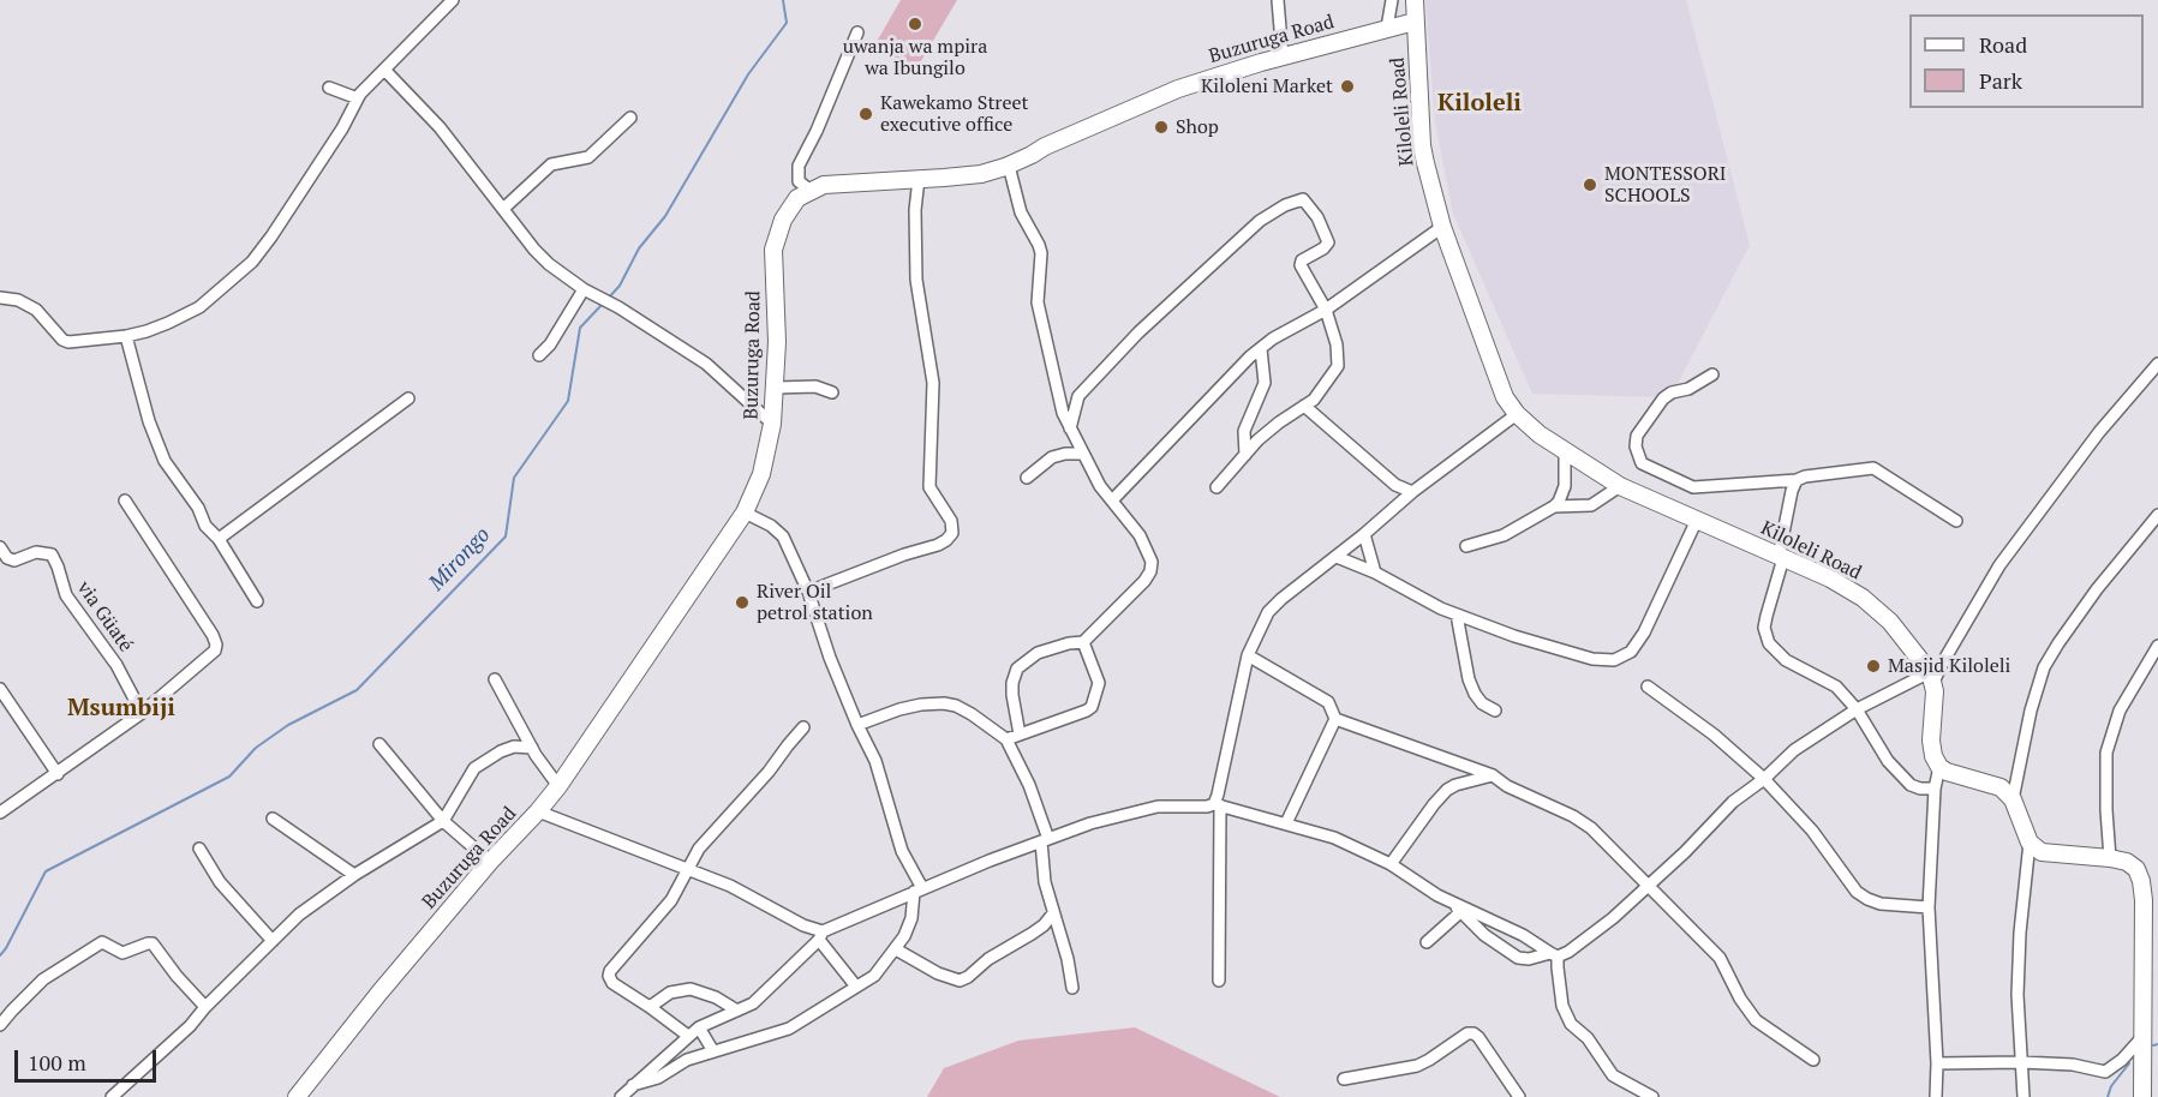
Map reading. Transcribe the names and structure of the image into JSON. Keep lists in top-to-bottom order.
{
  "streets": {
    "main road": ["Buzuruga Road", "Kiloleli Road"],
    "street": ["via Güaté"]
  },
  "crossings": [
    ["Buzuruga Road", "Kiloleli Road"]
  ],
  "districts": ["Kiloleli", "Msumbiji"],
  "water": ["Mirongo"],
  "places": [
    "uwanja wa mpira wa Ibungilo",
    "Kiloleni Market",
    "Kawekamo Street executive office",
    "Shop",
    "MONTESSORI SCHOOLS",
    "River Oil petrol station",
    "Masjid Kiloleli"
  ],
  "legend": ["Road", "Park"],
  "scale_bar": "100 m"
}
